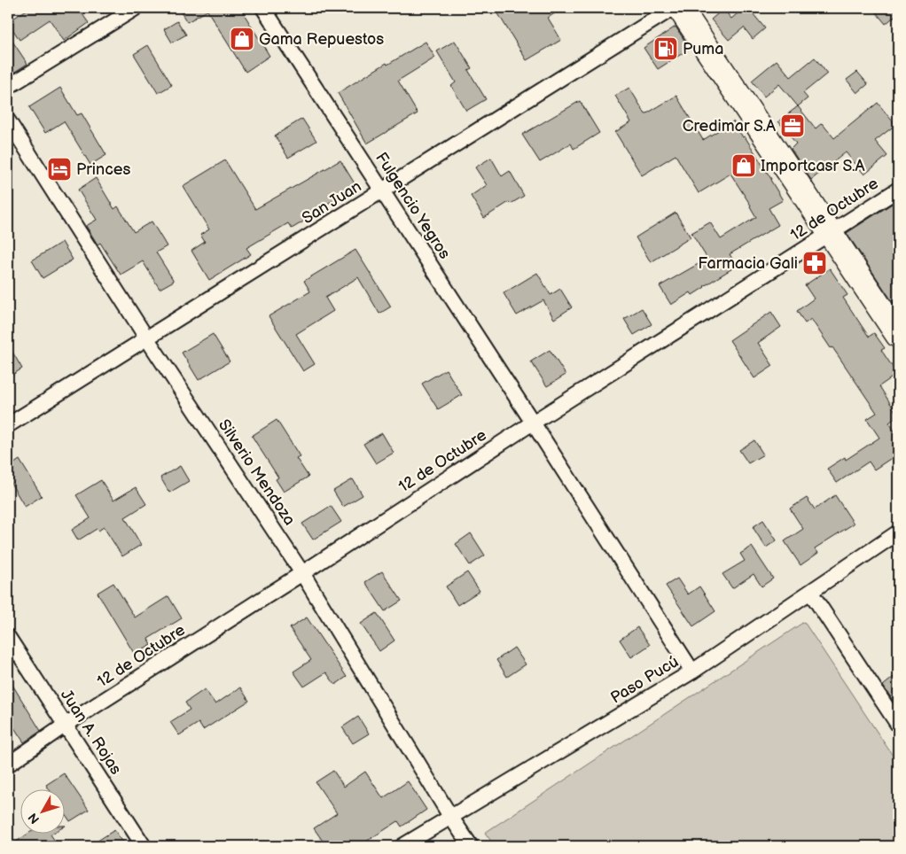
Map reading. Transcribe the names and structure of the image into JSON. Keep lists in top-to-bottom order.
{
  "streets": {
    "street": [
      "San Juan",
      "Fulgencio Yegros",
      "12 de Octubre",
      "Silverio Mendoza",
      "Paso Pucú",
      "Juan A. Rojas"
    ]
  },
  "crossings": [
    ["San Juan", "Fulgencio Yegros"],
    ["San Juan", "Silverio Mendoza"],
    ["Fulgencio Yegros", "12 de Octubre"],
    ["Fulgencio Yegros", "Paso Pucú"],
    ["12 de Octubre", "Silverio Mendoza"],
    ["12 de Octubre", "Juan A. Rojas"],
    ["Silverio Mendoza", "Paso Pucú"]
  ],
  "places": {
    "shop": ["Gama Repuestos", "Importcasr S.A"],
    "fuel station": ["Puma"],
    "office": ["Credimar S.A"],
    "hotel": ["Princes"],
    "pharmacy": ["Farmacia Gali"]
  },
  "north": "bottom left"
}
